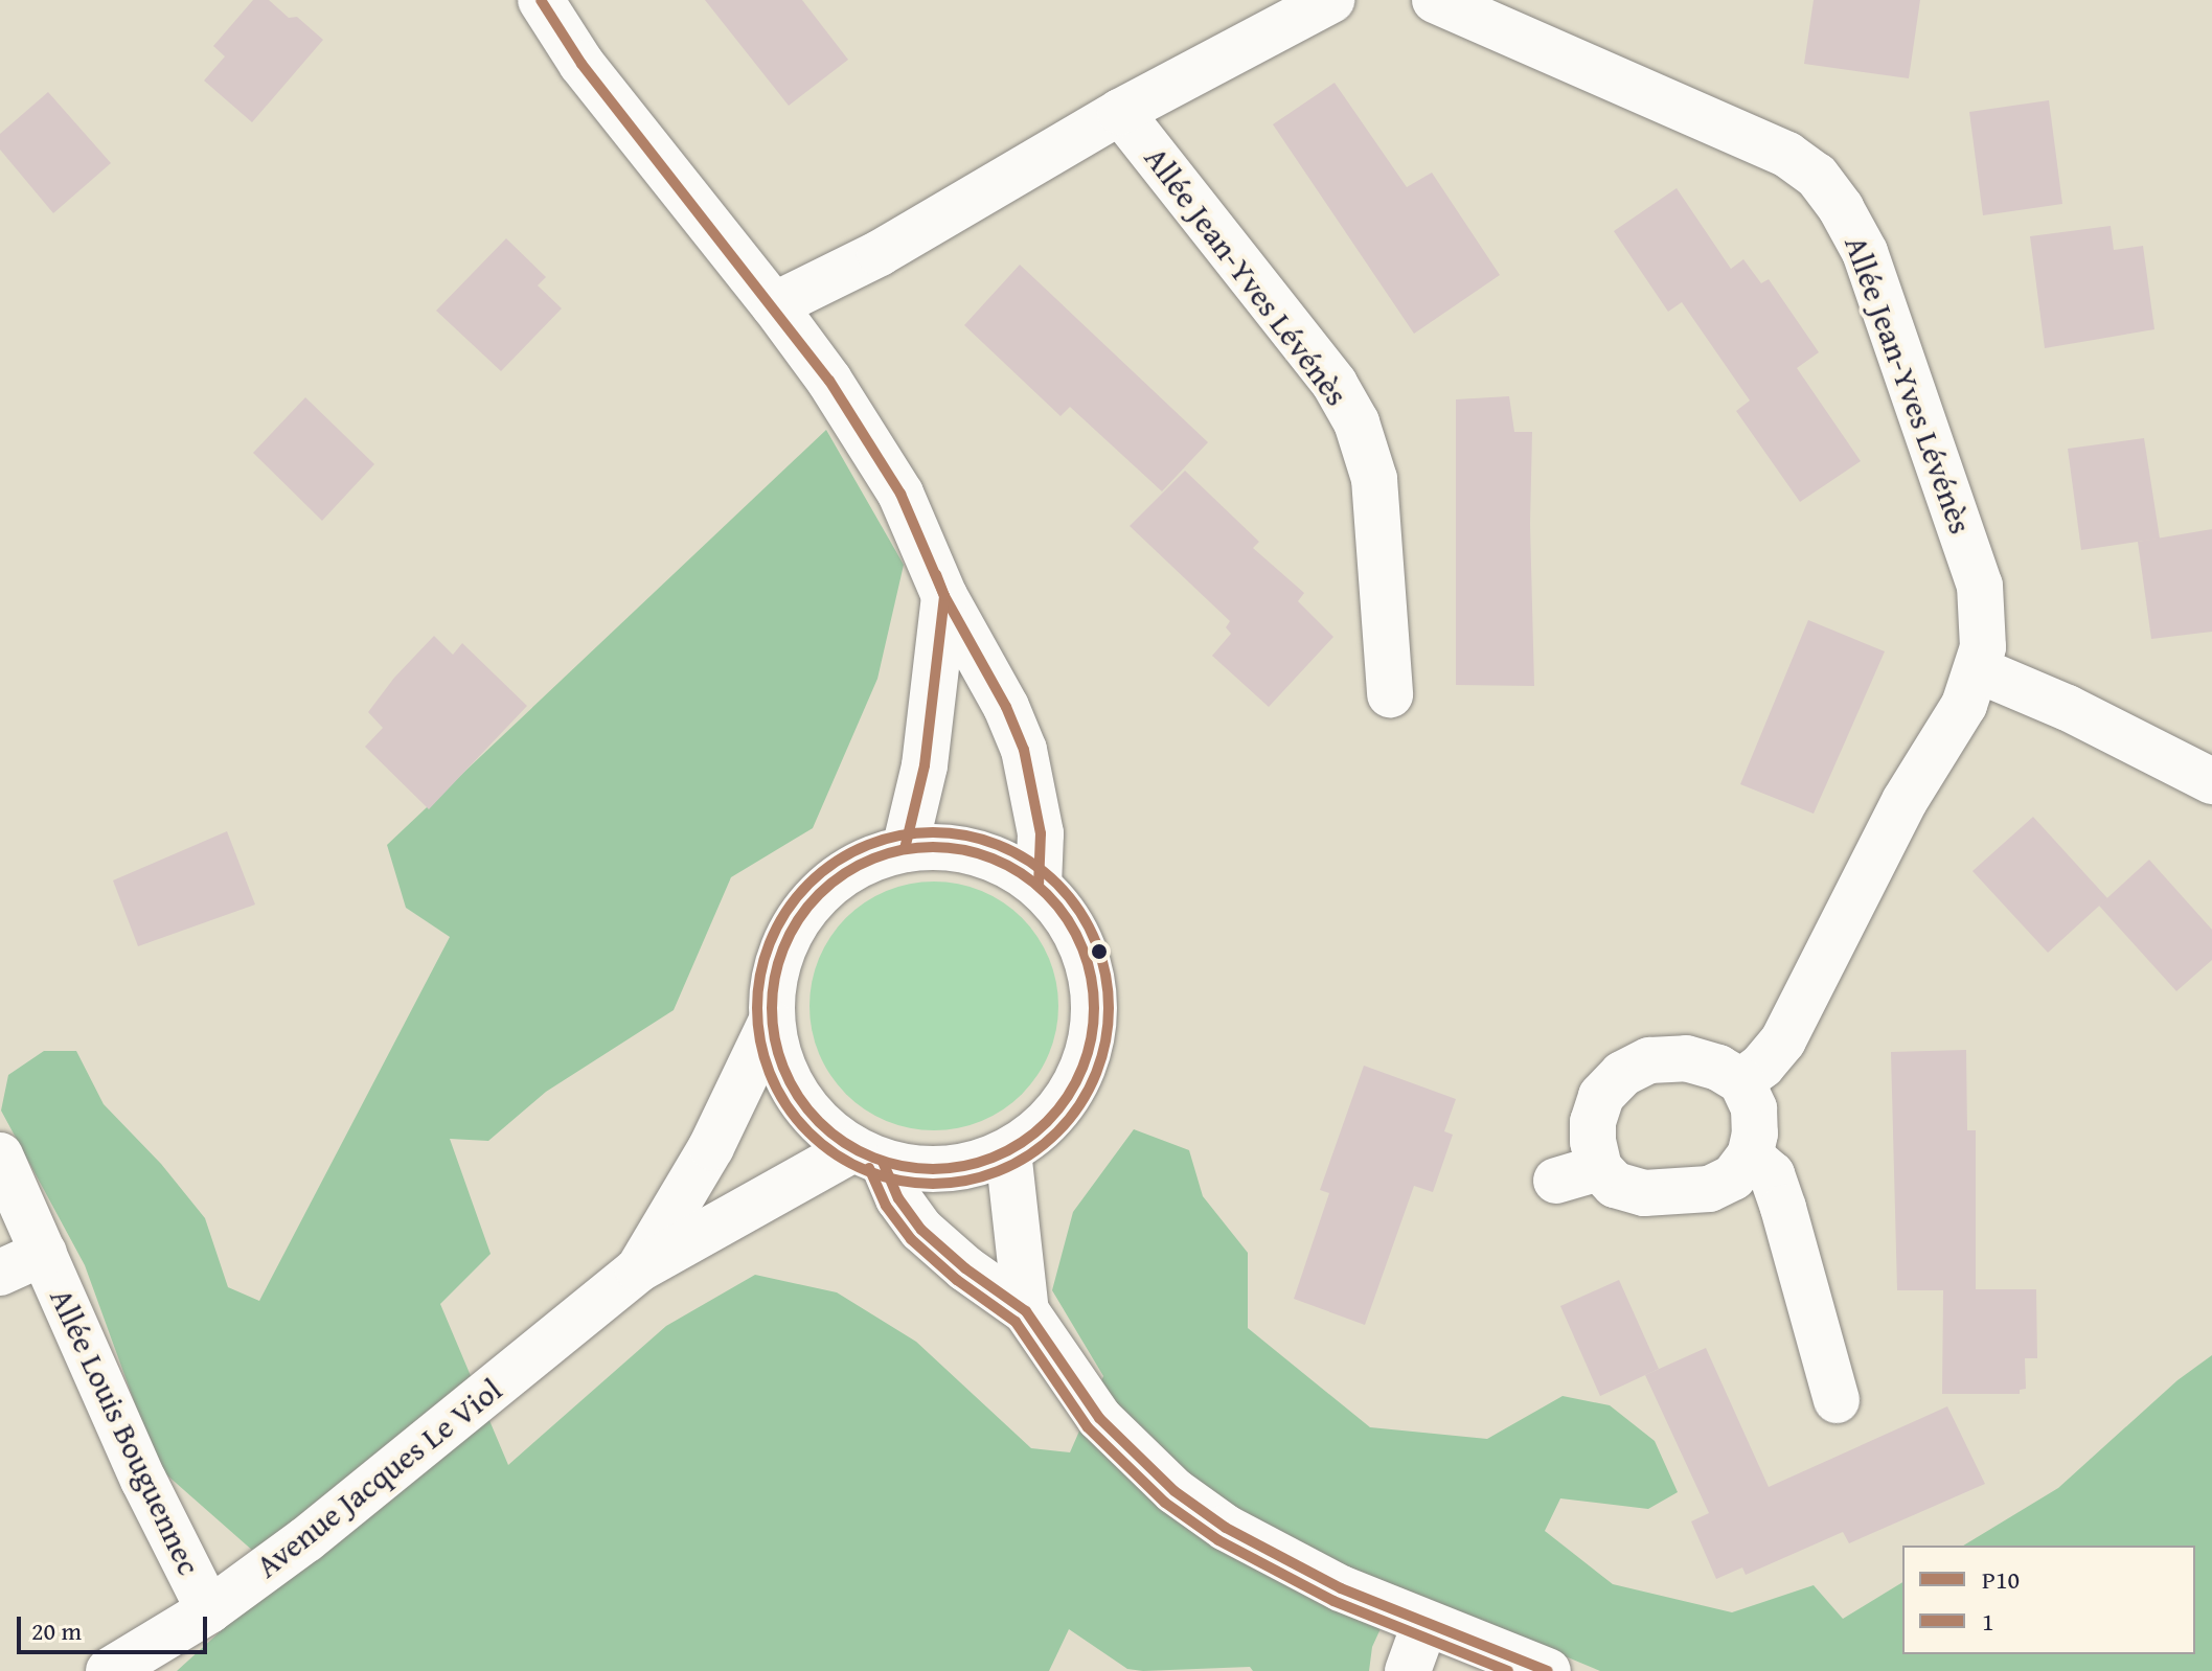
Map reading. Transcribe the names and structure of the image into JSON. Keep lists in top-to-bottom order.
{
  "streets": {
    "street": ["Allée Jean-Yves Lévénès", "Allée Louis Bouguennec", "Avenue Jacques Le Viol"]
  },
  "crossings": [
    ["Allée Louis Bouguennec", "Avenue Jacques Le Viol"]
  ],
  "lines": ["transit line P10", "transit line 1"],
  "legend": ["P10", "1"],
  "scale_bar": "20 m"
}
